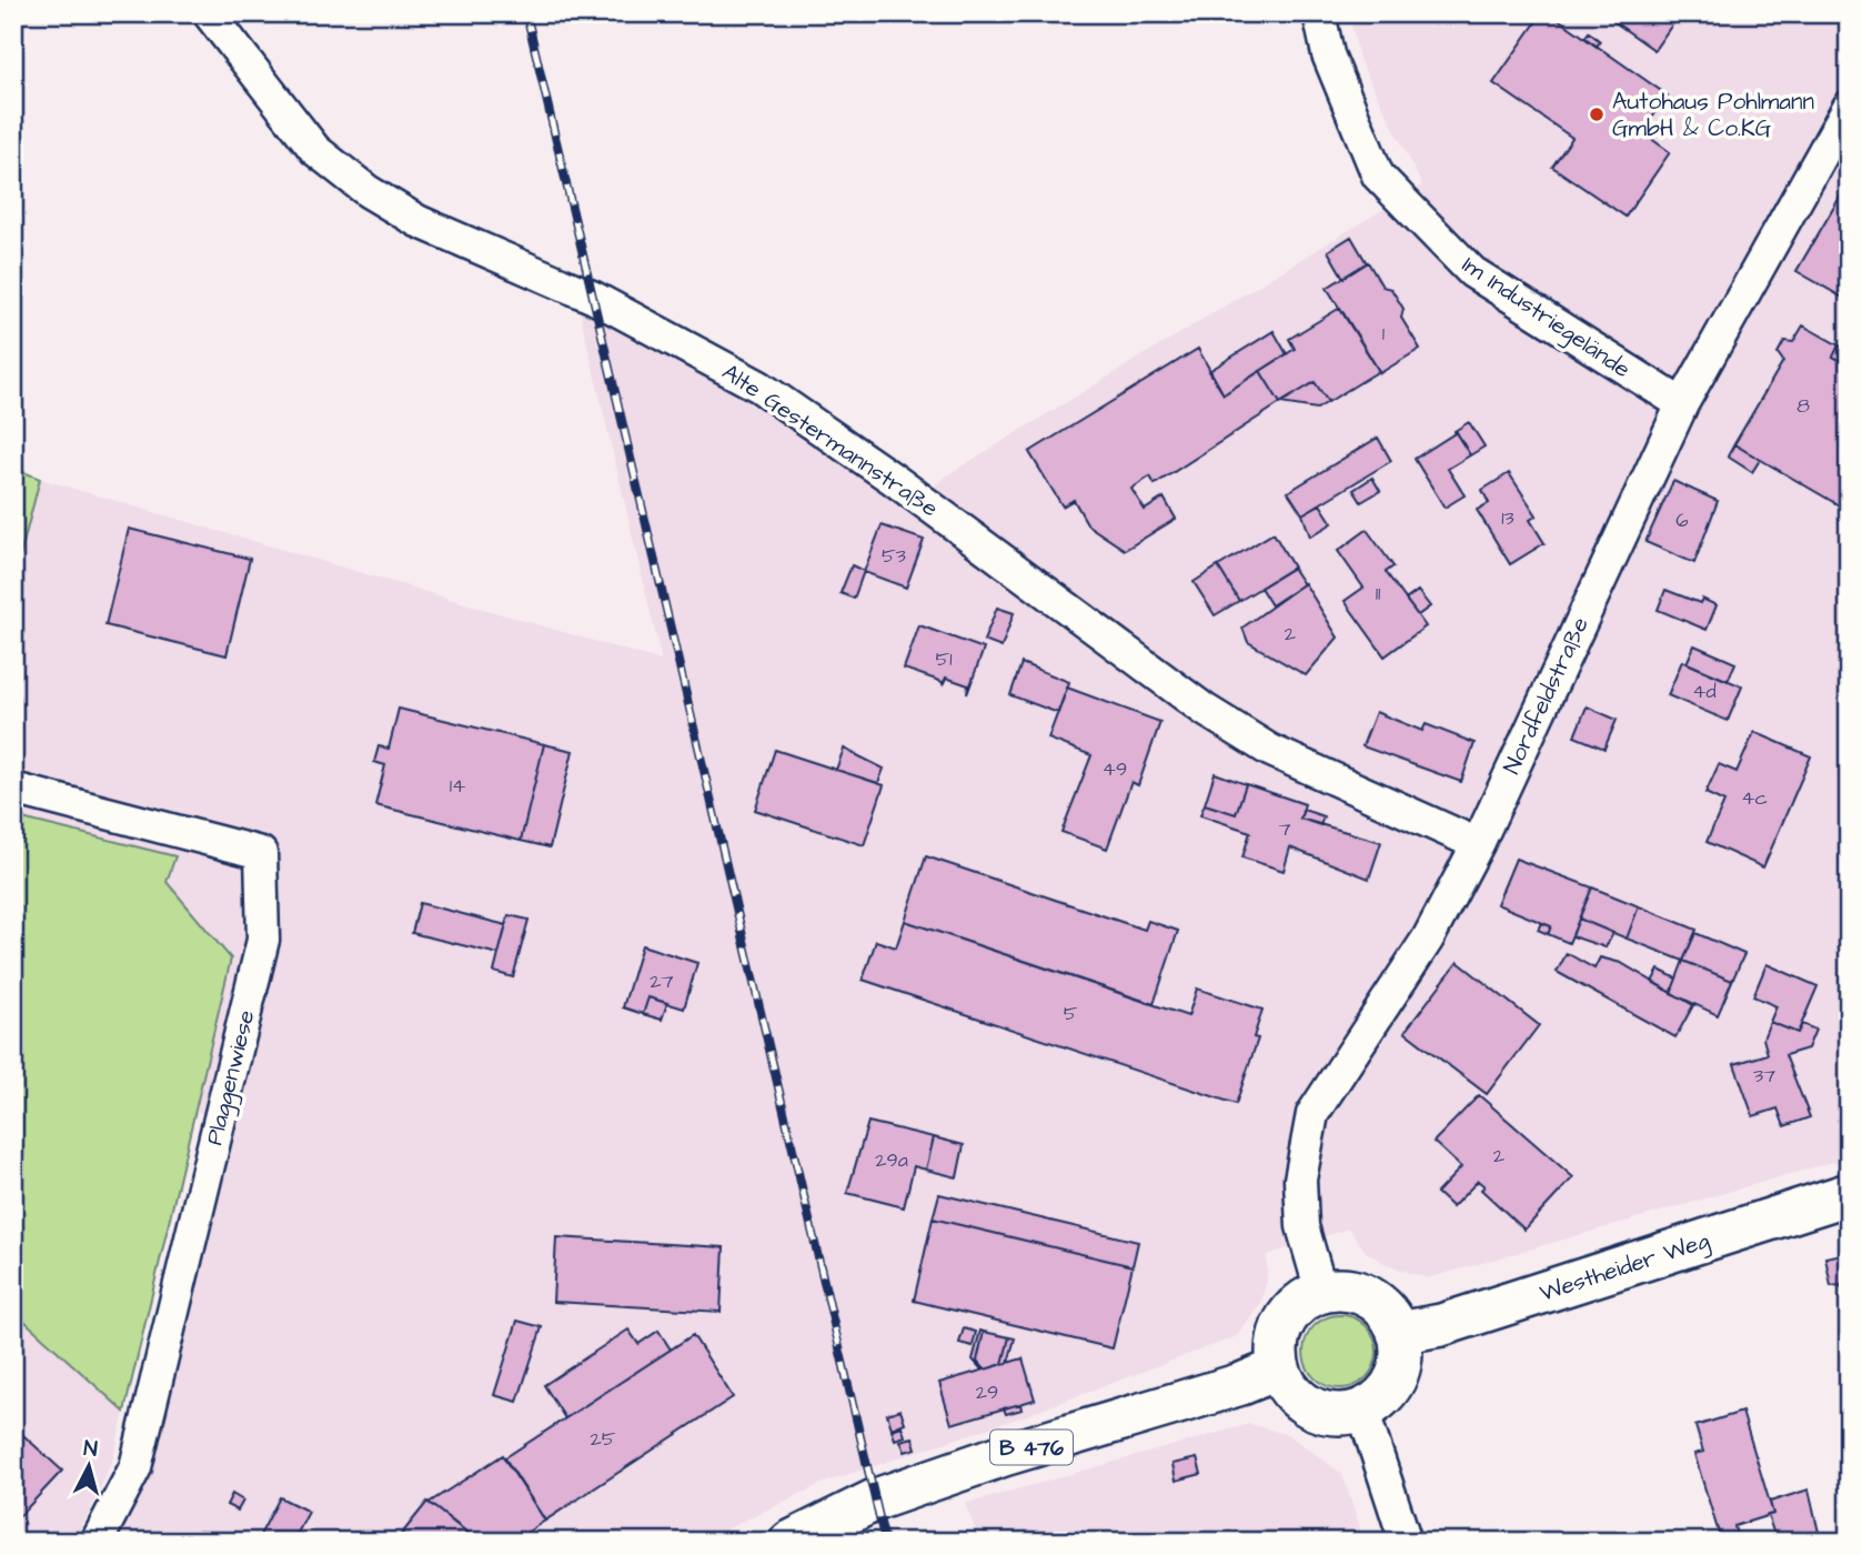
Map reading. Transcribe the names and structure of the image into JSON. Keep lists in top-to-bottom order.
{
  "streets": {
    "main road": ["Westheider Weg", "B 476"],
    "street": [
      "Im Industriegelände",
      "Alte Gestermannstraße",
      "Nordfeldstraße",
      "Plaggenwiese"
    ]
  },
  "crossings": [
    ["Im Industriegelände", "Nordfeldstraße"],
    ["Alte Gestermannstraße", "Nordfeldstraße"],
    ["Nordfeldstraße", "Westheider Weg"],
    ["Nordfeldstraße", "B 476"],
    ["Westheider Weg", "B 476"]
  ],
  "places": ["Autohaus Pohlmann GmbH & Co.KG"],
  "house_numbers": [
    "1",
    "8",
    "13",
    "6",
    "53",
    "11",
    "2",
    "51",
    "4d",
    "49",
    "14",
    "4c",
    "7",
    "27",
    "5",
    "37",
    "2",
    "29a",
    "29",
    "25"
  ],
  "north": "top"
}
